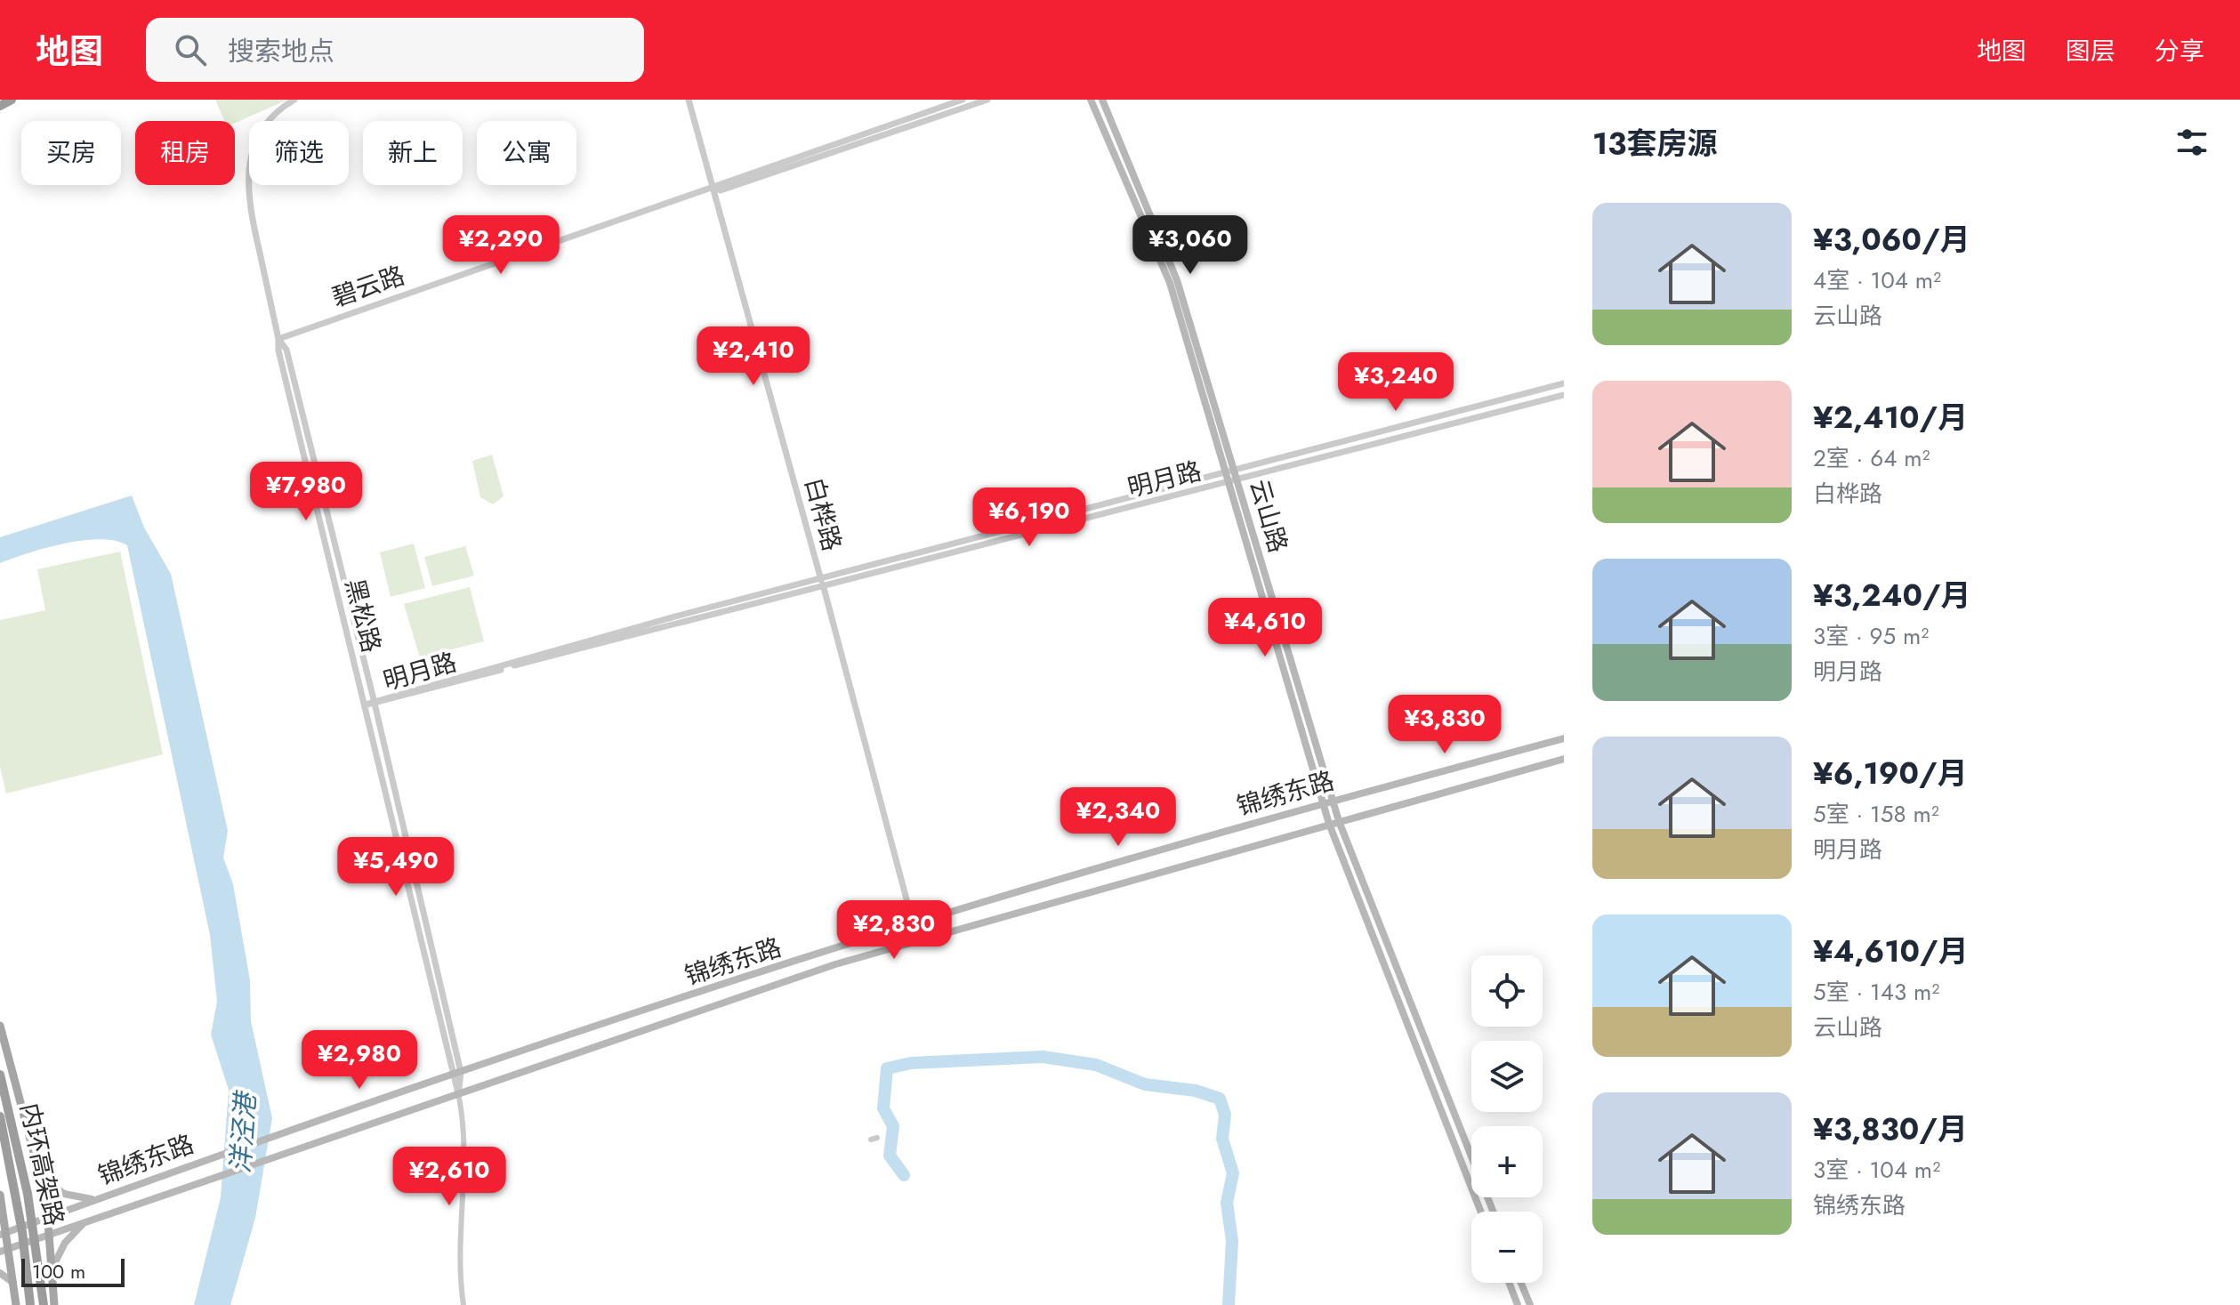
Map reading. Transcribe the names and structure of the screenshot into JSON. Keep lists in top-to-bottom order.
{
  "streets": {
    "highway": ["内环高架路"],
    "main road": ["云山路", "锦绣东路"],
    "street": [
      "碧云路",
      "明月路",
      "白桦路",
      "黑松路"
    ]
  },
  "crossings": [
    ["碧云路", "白桦路"],
    ["碧云路", "黑松路"],
    ["明月路", "白桦路"],
    ["明月路", "云山路"],
    ["明月路", "黑松路"],
    ["白桦路", "锦绣东路"],
    ["云山路", "锦绣东路"],
    ["黑松路", "锦绣东路"]
  ],
  "water": ["洋泾港"],
  "scale_bar": "100 m",
  "page": {
    "header": "地图",
    "search": "搜索地点",
    "nav": ["地图", "图层", "分享"],
    "heading": "13套房源",
    "chip": [
      "买房",
      "租房",
      "筛选",
      "新上",
      "公寓"
    ],
    "list": [
      {
        "name": "¥3,060/月",
        "note": "4室 · 104 m² · 云山路"
      },
      {
        "name": "¥2,410/月",
        "note": "2室 · 64 m² · 白桦路"
      },
      {
        "name": "¥3,240/月",
        "note": "3室 · 95 m² · 明月路"
      },
      {
        "name": "¥6,190/月",
        "note": "5室 · 158 m² · 明月路"
      },
      {
        "name": "¥4,610/月",
        "note": "5室 · 143 m² · 云山路"
      },
      {
        "name": "¥3,830/月",
        "note": "3室 · 104 m² · 锦绣东路"
      }
    ],
    "price": [
      "¥2,290",
      "¥3,060",
      "¥2,410",
      "¥3,240",
      "¥7,980",
      "¥6,190",
      "¥4,610",
      "¥3,830",
      "¥2,340",
      "¥5,490",
      "¥2,830",
      "¥2,980",
      "¥2,610"
    ],
    "map_buttons": ["+", "−"],
    "scale": "100 m"
  }
}
